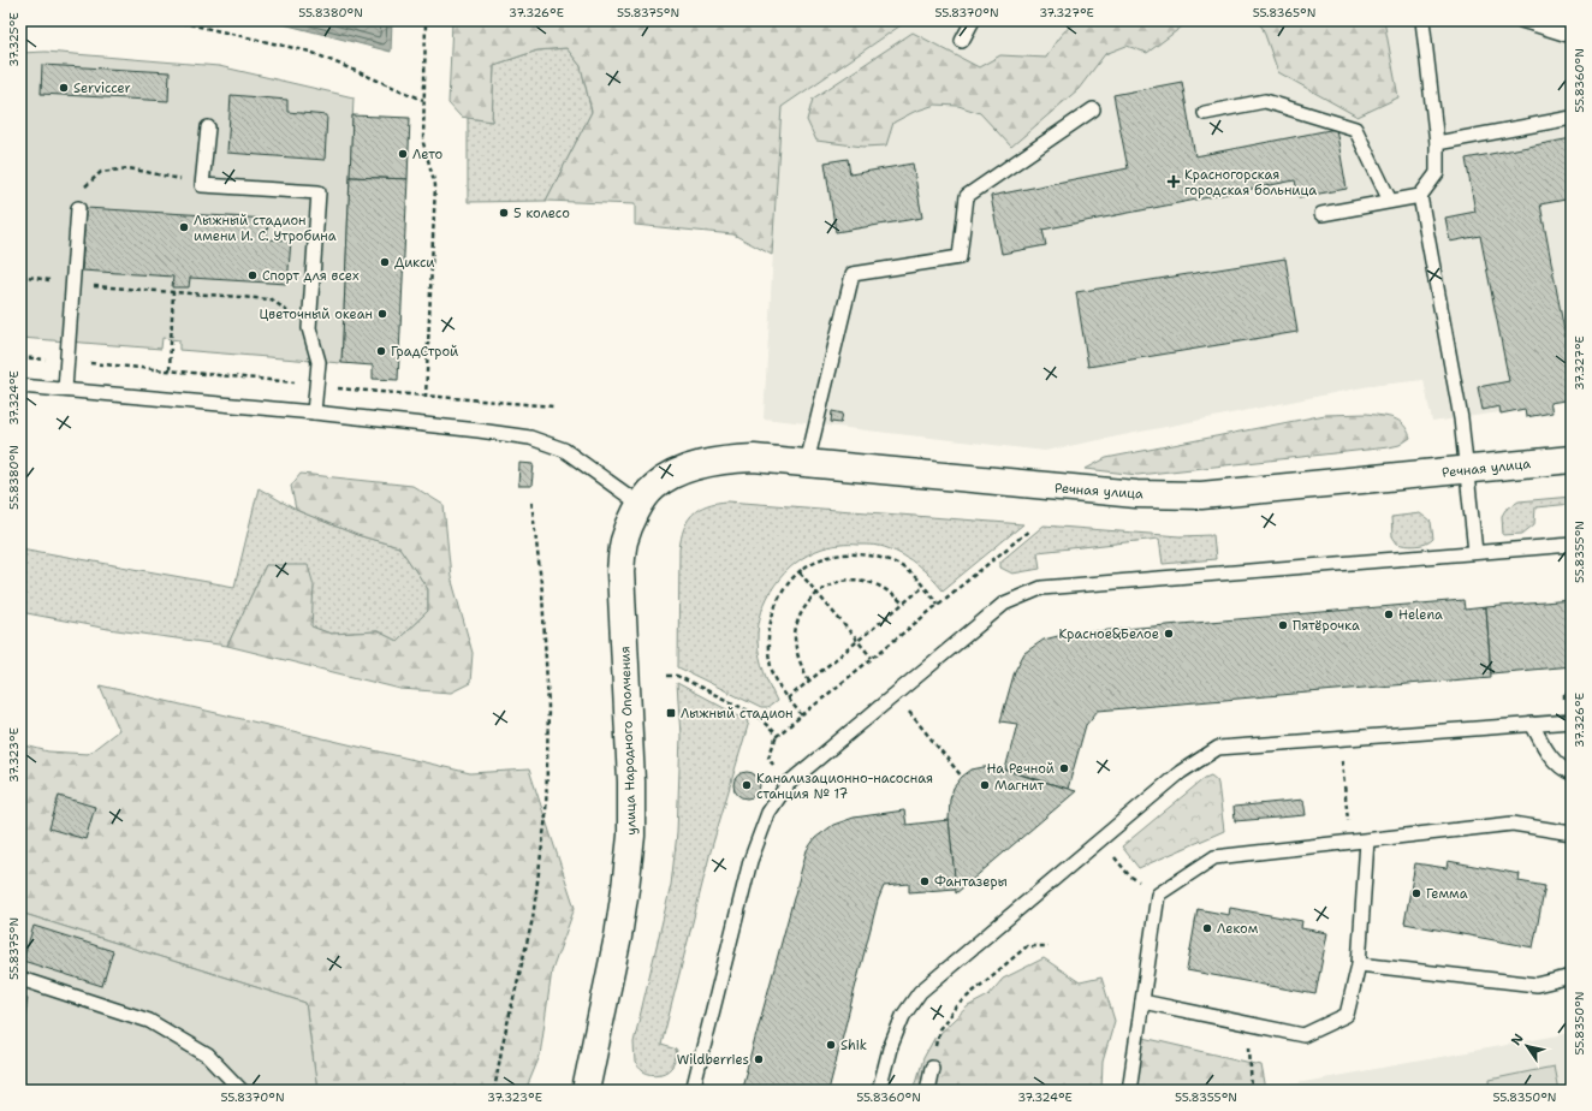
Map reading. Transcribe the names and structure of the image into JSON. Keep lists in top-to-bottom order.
{
  "streets": {
    "main road": ["Речная улица", "улица Народного Ополчения"]
  },
  "crossings": [
    ["Речная улица", "улица Народного Ополчения"]
  ],
  "places": {
    "other": [
      "Serviccer",
      "Лето",
      "5 колесо",
      "Лыжный стадион имени И. С. Утробина",
      "Дикси",
      "Спорт для всех",
      "Цветочный океан",
      "ГрадСтрой",
      "Helena",
      "Пятёрочка",
      "Красное&Белое",
      "На Речной",
      "Канализационно-насосная станция № 17",
      "Магнит",
      "Фантазеры",
      "Гемма",
      "Леком",
      "Shik",
      "Wildberries"
    ],
    "health": ["Красногорская городская больница"],
    "transit": ["Лыжный стадион"]
  },
  "north": "top left",
  "coordinates": [
    "55.8380°N",
    "37.326°E",
    "55.8375°N",
    "55.8370°N",
    "37.327°E",
    "55.8365°N",
    "37.325°E",
    "55.8360°N",
    "37.324°E",
    "55.8355°N",
    "37.323°E",
    "55.8350°N"
  ]
}
